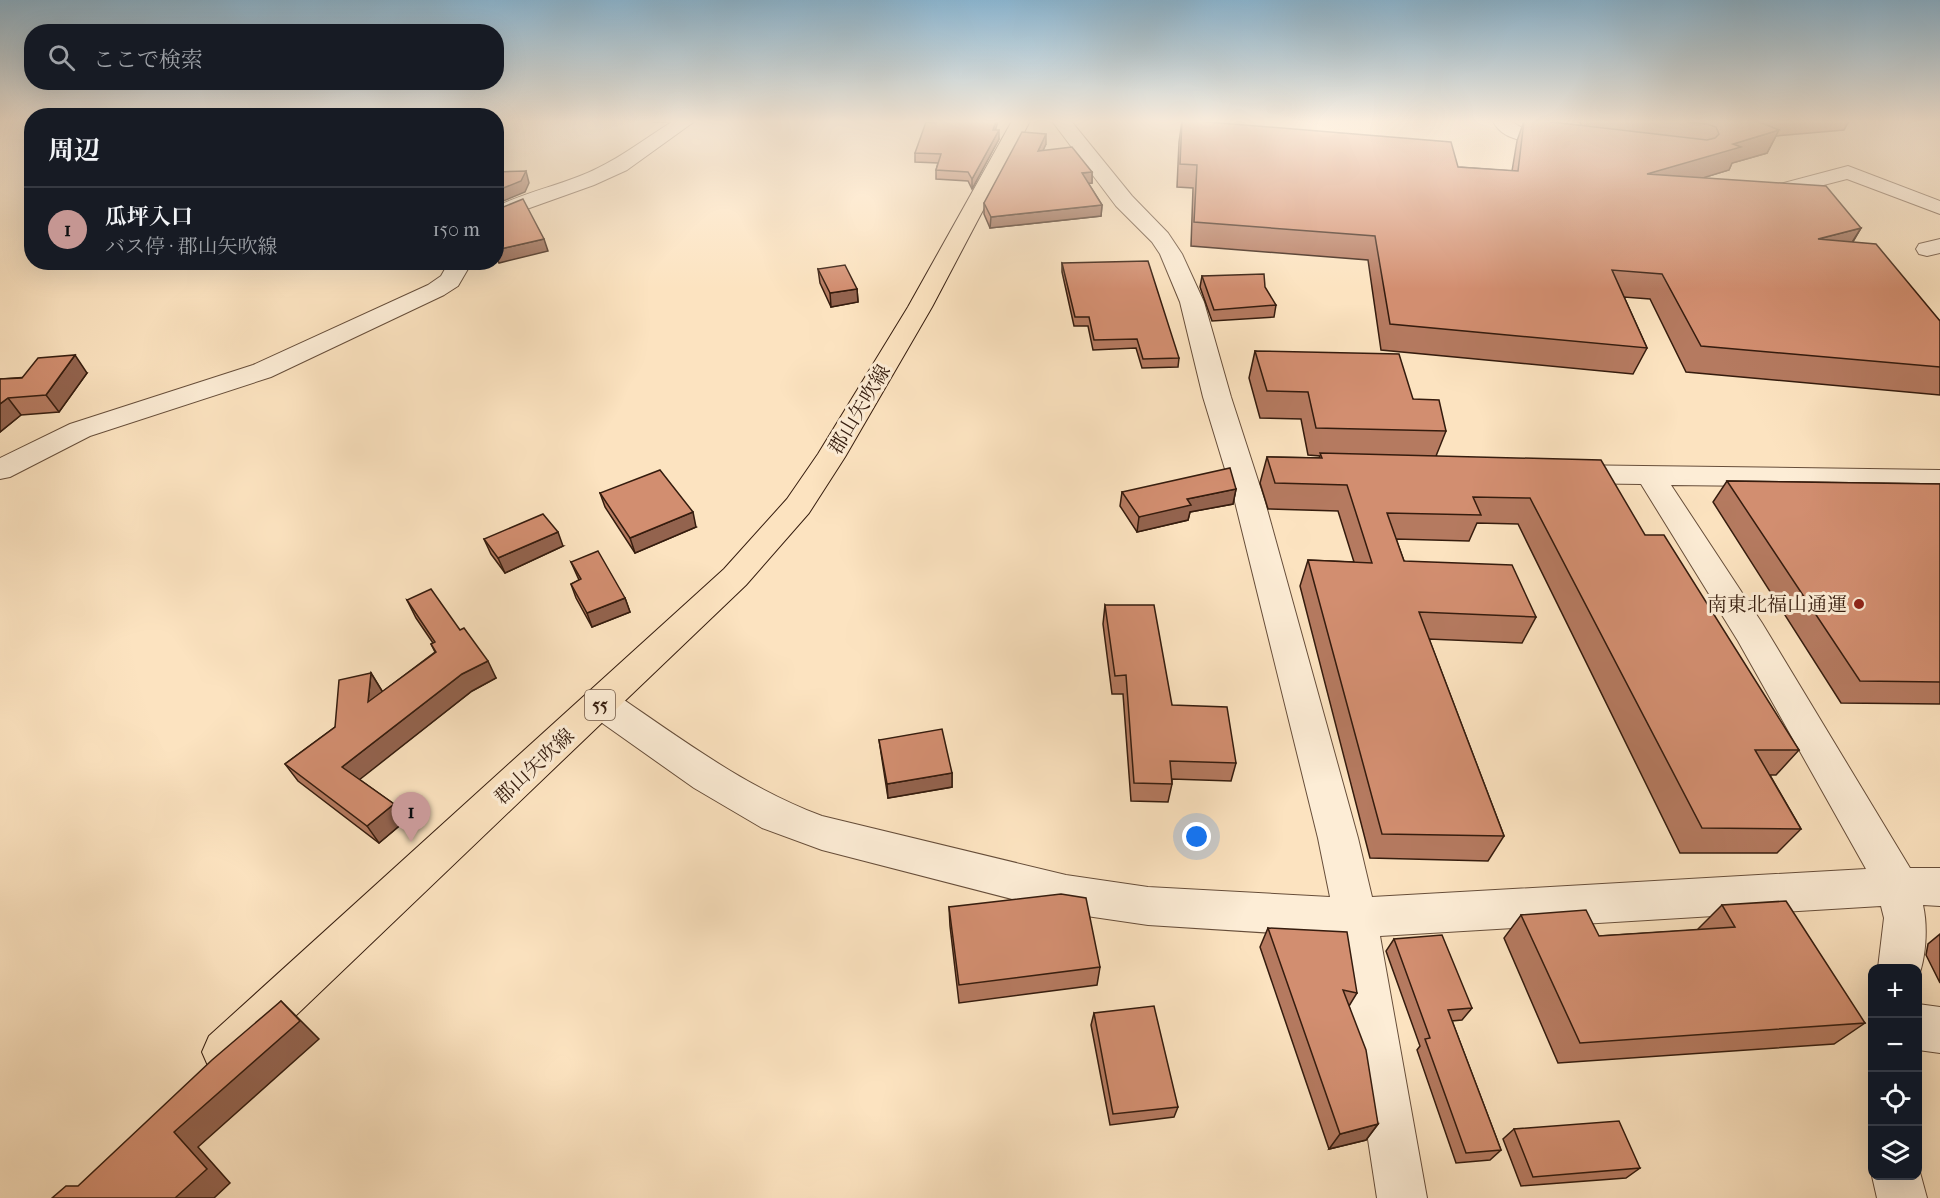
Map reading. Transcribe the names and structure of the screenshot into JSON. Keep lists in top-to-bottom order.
{
  "streets": {
    "main road": ["郡山矢吹線", "55"]
  },
  "places": ["南東北福山通運"],
  "page": {
    "search": "ここで検索",
    "heading": "周辺",
    "list": [
      {
        "mark": "1",
        "name": "瓜坪入口",
        "note": "バス停 · 郡山矢吹線",
        "value": "150 m"
      }
    ],
    "pins": "1",
    "map_buttons": ["+", "−"]
  }
}
